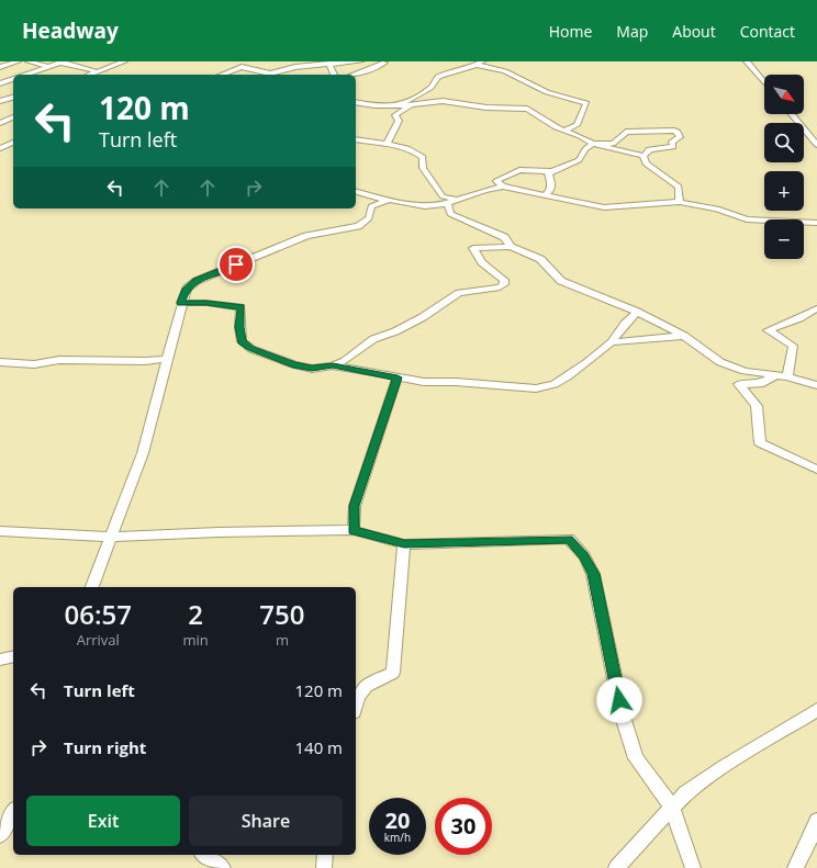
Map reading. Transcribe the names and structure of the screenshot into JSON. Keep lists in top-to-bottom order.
{
  "north": "bottom right",
  "page": {
    "header": "Headway",
    "nav": [
      "Home",
      "Map",
      "About",
      "Contact"
    ],
    "map_buttons": ["+", "−"],
    "turn": ["120 m", "Turn left"],
    "eta": [
      "06:57",
      "Arrival",
      "2",
      "min",
      "750",
      "m"
    ],
    "list": [
      {
        "name": "Turn left",
        "value": "120 m"
      },
      {
        "name": "Turn right",
        "value": "140 m"
      }
    ],
    "buttons": ["Exit", "Share"],
    "speed": "20 km/h",
    "limit": "30"
  }
}
